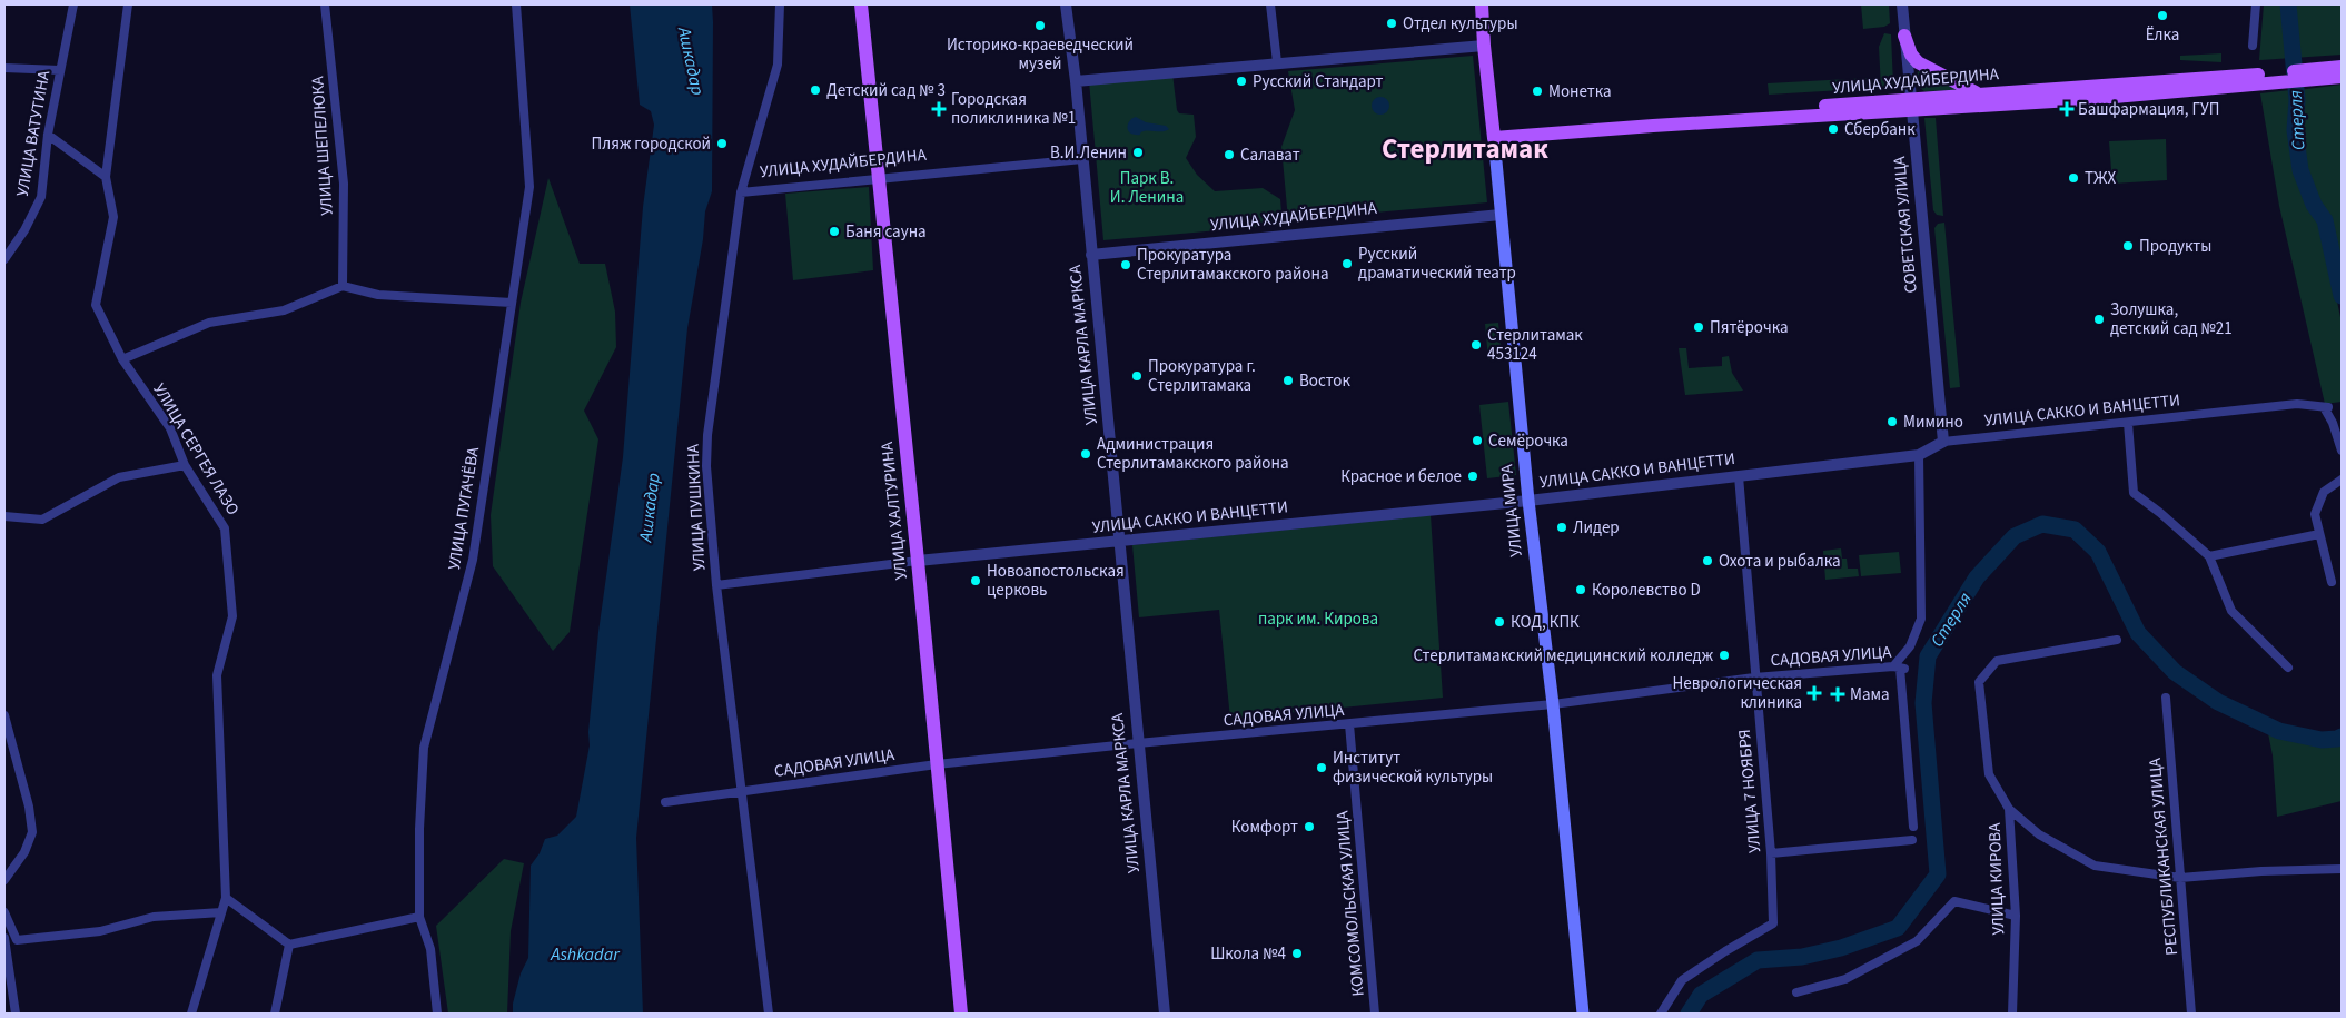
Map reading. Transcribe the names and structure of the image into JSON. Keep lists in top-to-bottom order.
{
  "streets": {
    "main road": ["УЛИЦА ХУДАЙБЕРДИНА", "УЛИЦА ХАЛТУРИНА", "УЛИЦА МИРА"],
    "street": [
      "УЛИЦА ВАТУТИНА",
      "УЛИЦА ШЕПЕЛЮКА",
      "СОВЕТСКАЯ УЛИЦА",
      "УЛИЦА КАРЛА МАРКСА",
      "УЛИЦА САККО И ВАНЦЕТТИ",
      "УЛИЦА СЕРГЕЯ ЛАЗО",
      "УЛИЦА ПУШКИНА",
      "УЛИЦА ПУГАЧЁВА",
      "САДОВАЯ УЛИЦА",
      "УЛИЦА 7 НОЯБРЯ",
      "РЕСПУБЛИКАНСКАЯ УЛИЦА",
      "УЛИЦА КИРОВА",
      "КОМСОМОЛЬСКАЯ УЛИЦА"
    ]
  },
  "crossings": [
    ["УЛИЦА ХУДАЙБЕРДИНА", "СОВЕТСКАЯ УЛИЦА"],
    ["УЛИЦА ХУДАЙБЕРДИНА", "УЛИЦА КАРЛА МАРКСА"],
    ["УЛИЦА ХУДАЙБЕРДИНА", "УЛИЦА ПУШКИНА"],
    ["УЛИЦА ХУДАЙБЕРДИНА", "УЛИЦА ХАЛТУРИНА"],
    ["УЛИЦА ХУДАЙБЕРДИНА", "УЛИЦА МИРА"],
    ["СОВЕТСКАЯ УЛИЦА", "УЛИЦА САККО И ВАНЦЕТТИ"],
    ["УЛИЦА КАРЛА МАРКСА", "УЛИЦА САККО И ВАНЦЕТТИ"],
    ["УЛИЦА КАРЛА МАРКСА", "САДОВАЯ УЛИЦА"],
    ["УЛИЦА САККО И ВАНЦЕТТИ", "УЛИЦА ПУШКИНА"],
    ["УЛИЦА САККО И ВАНЦЕТТИ", "УЛИЦА ХАЛТУРИНА"],
    ["УЛИЦА САККО И ВАНЦЕТТИ", "УЛИЦА МИРА"],
    ["УЛИЦА САККО И ВАНЦЕТТИ", "УЛИЦА 7 НОЯБРЯ"],
    ["УЛИЦА ПУШКИНА", "САДОВАЯ УЛИЦА"],
    ["УЛИЦА ХАЛТУРИНА", "САДОВАЯ УЛИЦА"],
    ["УЛИЦА МИРА", "САДОВАЯ УЛИЦА"],
    ["САДОВАЯ УЛИЦА", "УЛИЦА 7 НОЯБРЯ"],
    ["САДОВАЯ УЛИЦА", "КОМСОМОЛЬСКАЯ УЛИЦА"]
  ],
  "districts": ["Стерлитамак"],
  "water": ["Ашкадар", "Стерля", "Ashkadar"],
  "parks": ["Парк В. И. Ленина", "парк им. Кирова"],
  "places": {
    "other": [
      "Ёлка",
      "Отдел культуры",
      "Историко-краеведческий музей",
      "Русский Стандарт",
      "Детский сад № 3",
      "Монетка",
      "Сбербанк",
      "Пляж городской",
      "В.И.Ленин",
      "Салават",
      "ТЖХ",
      "Баня сауна",
      "Продукты",
      "Русский драматический театр",
      "Прокуратура Стерлитамакского района",
      "Золушка, детский сад №21",
      "Пятёрочка",
      "Стерлитамак 453124",
      "Прокуратура г. Стерлитамака",
      "Восток",
      "Мимино",
      "Семёрочка",
      "Администрация Стерлитамакского района",
      "Красное и белое",
      "Лидер",
      "Охота и рыбалка",
      "Новоапостольская церковь",
      "Королевство D",
      "КОД, КПК",
      "Стерлитамакский медицинский колледж",
      "Институт физической культуры",
      "Комфорт",
      "Школа №4"
    ],
    "health": [
      "Городская поликлиника №1",
      "Башфармация, ГУП",
      "Неврологическая клиника",
      "Мама"
    ]
  }
}
